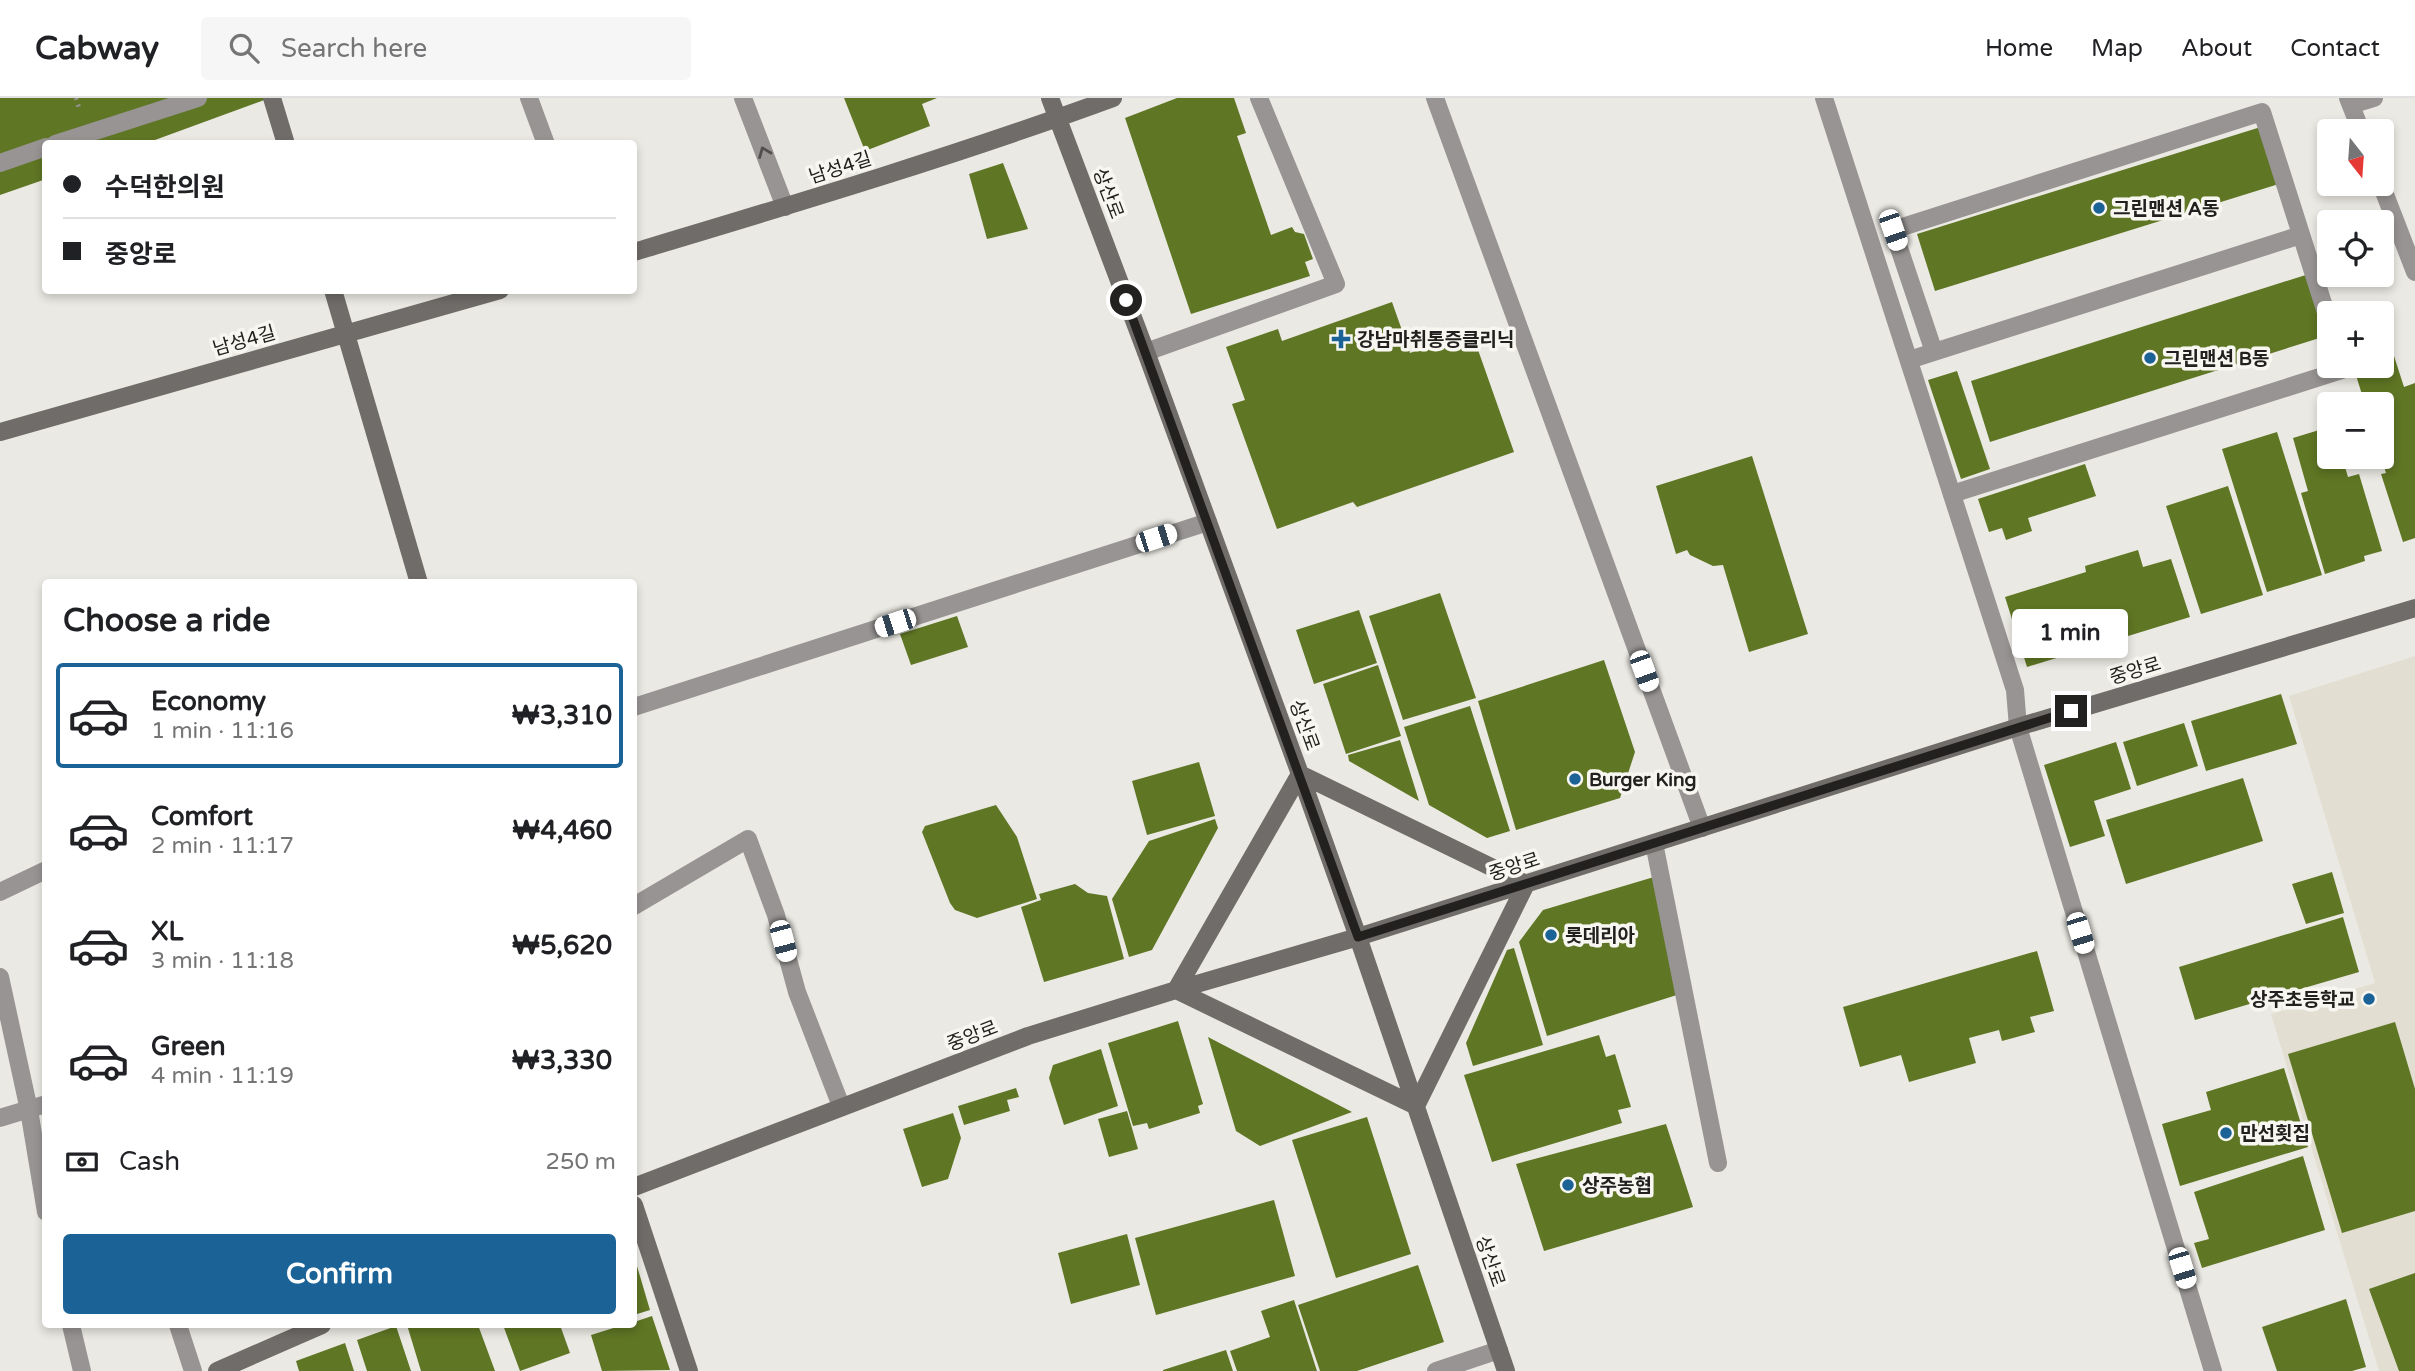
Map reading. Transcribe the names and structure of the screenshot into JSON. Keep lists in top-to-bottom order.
{
  "streets": {
    "street": ["남성4길", "상산로", "중앙로"]
  },
  "crossings": [
    ["남성4길", "상산로"],
    ["상산로", "중앙로"]
  ],
  "places": {
    "other": [
      "그린맨션 A동",
      "그린맨션 B동",
      "Burger King",
      "롯데리아",
      "상주초등학교",
      "만선횟집",
      "상주농협"
    ],
    "health": ["강남마취통증클리닉"]
  },
  "north": "bottom",
  "page": {
    "header": "Cabway",
    "search": "Search here",
    "nav": [
      "Home",
      "Map",
      "About",
      "Contact"
    ],
    "map_buttons": ["+", "−"],
    "banner": ["수덕한의원", "중앙로"],
    "heading": "Choose a ride",
    "bubble": "1 min",
    "list": [
      {
        "name": "Economy",
        "note": "1 min · 11:16",
        "value": "₩3,310"
      },
      {
        "name": "Comfort",
        "note": "2 min · 11:17",
        "value": "₩4,460"
      },
      {
        "name": "XL",
        "note": "3 min · 11:18",
        "value": "₩5,620"
      },
      {
        "name": "Green",
        "note": "4 min · 11:19",
        "value": "₩3,330"
      }
    ],
    "pay": ["Cash", "250 m"],
    "buttons": "Confirm"
  }
}
